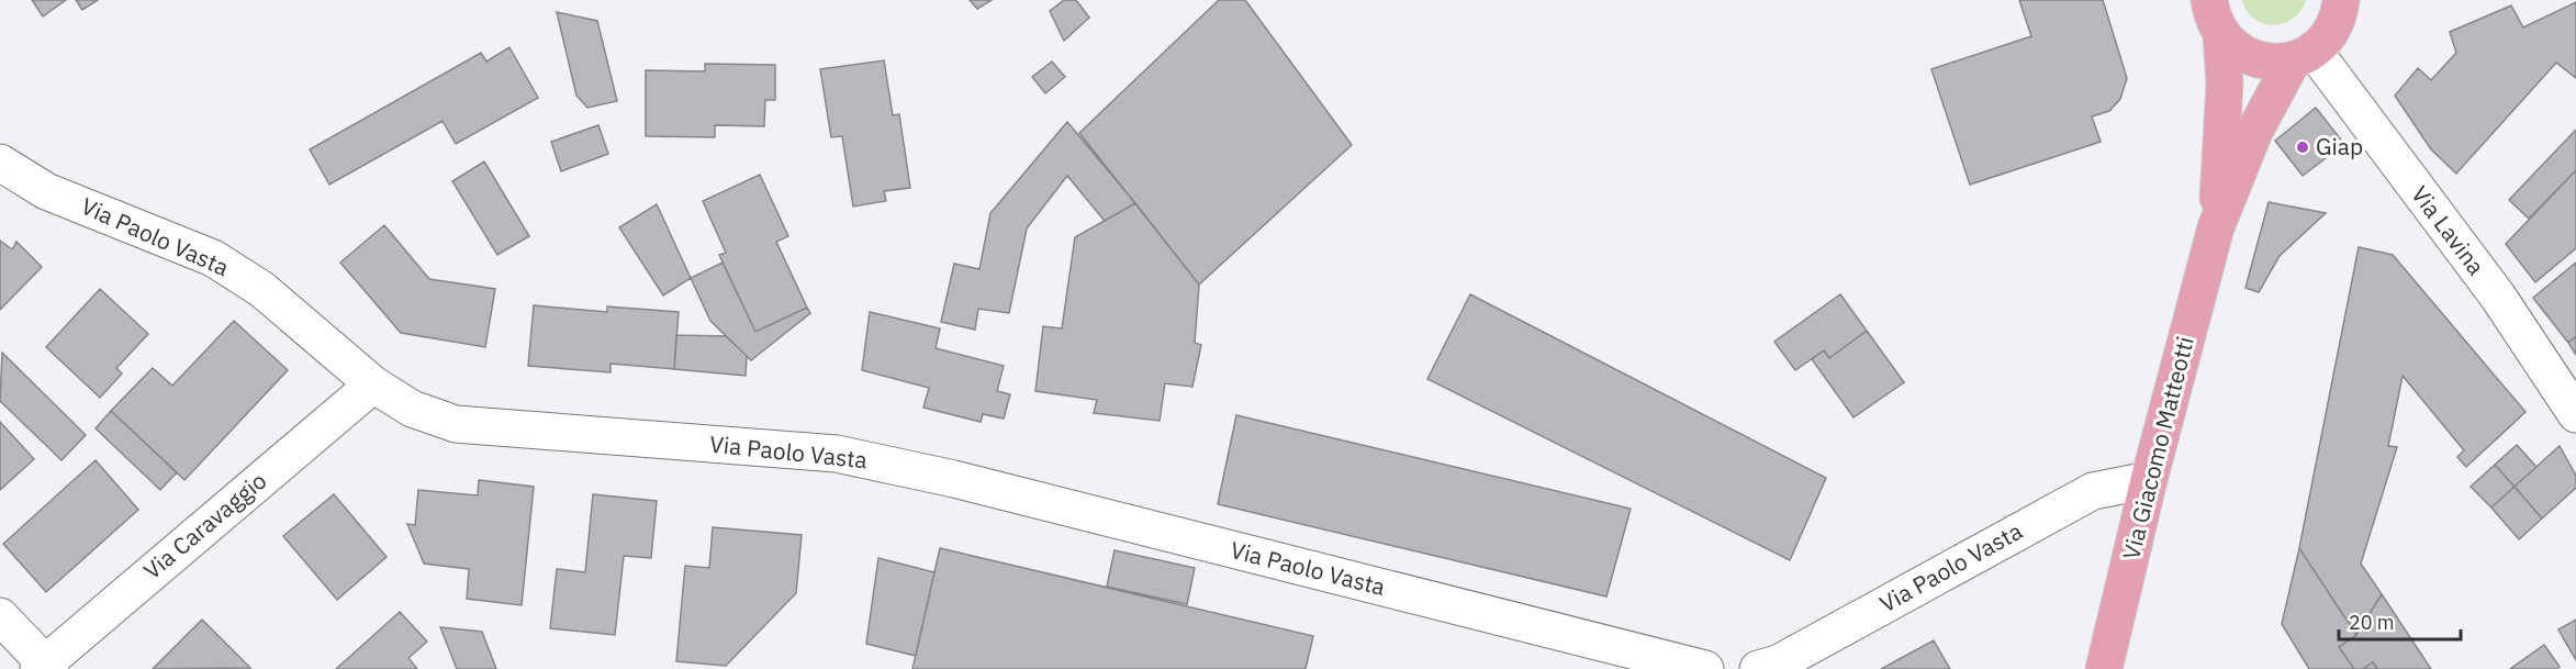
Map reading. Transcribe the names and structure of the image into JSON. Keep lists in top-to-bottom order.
{
  "streets": {
    "main road": ["Via Giacomo Matteotti"],
    "street": ["Via Lavina", "Via Paolo Vasta", "Via Caravaggio"]
  },
  "crossings": [
    ["Via Paolo Vasta", "Via Giacomo Matteotti"],
    ["Via Paolo Vasta", "Via Caravaggio"]
  ],
  "places": ["Giap"],
  "scale_bar": "20 m"
}
